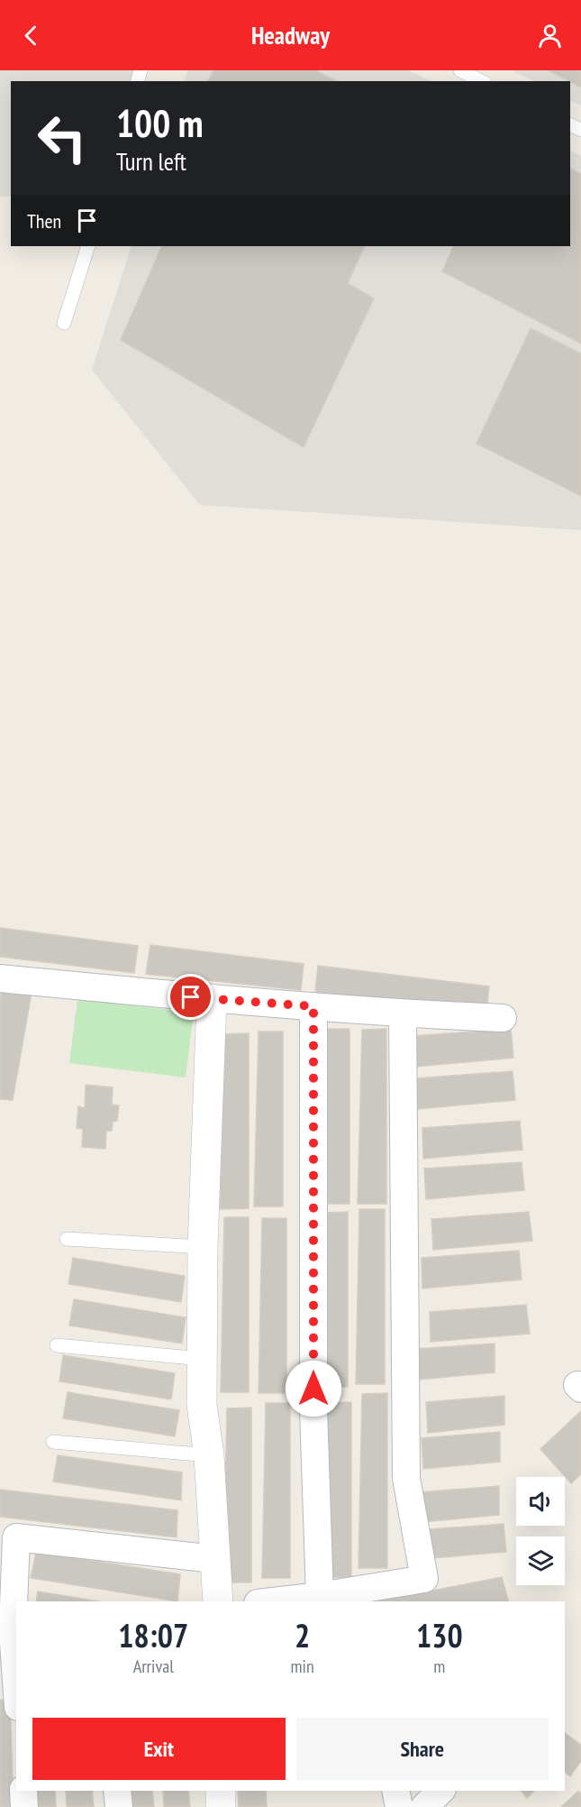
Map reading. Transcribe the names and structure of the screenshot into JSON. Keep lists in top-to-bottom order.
{
  "page": {
    "header": "Headway",
    "turn": ["100 m", "Turn left"],
    "then": "Then",
    "eta": [
      "18:07",
      "Arrival",
      "2",
      "min",
      "130",
      "m"
    ],
    "buttons": ["Exit", "Share"]
  }
}
